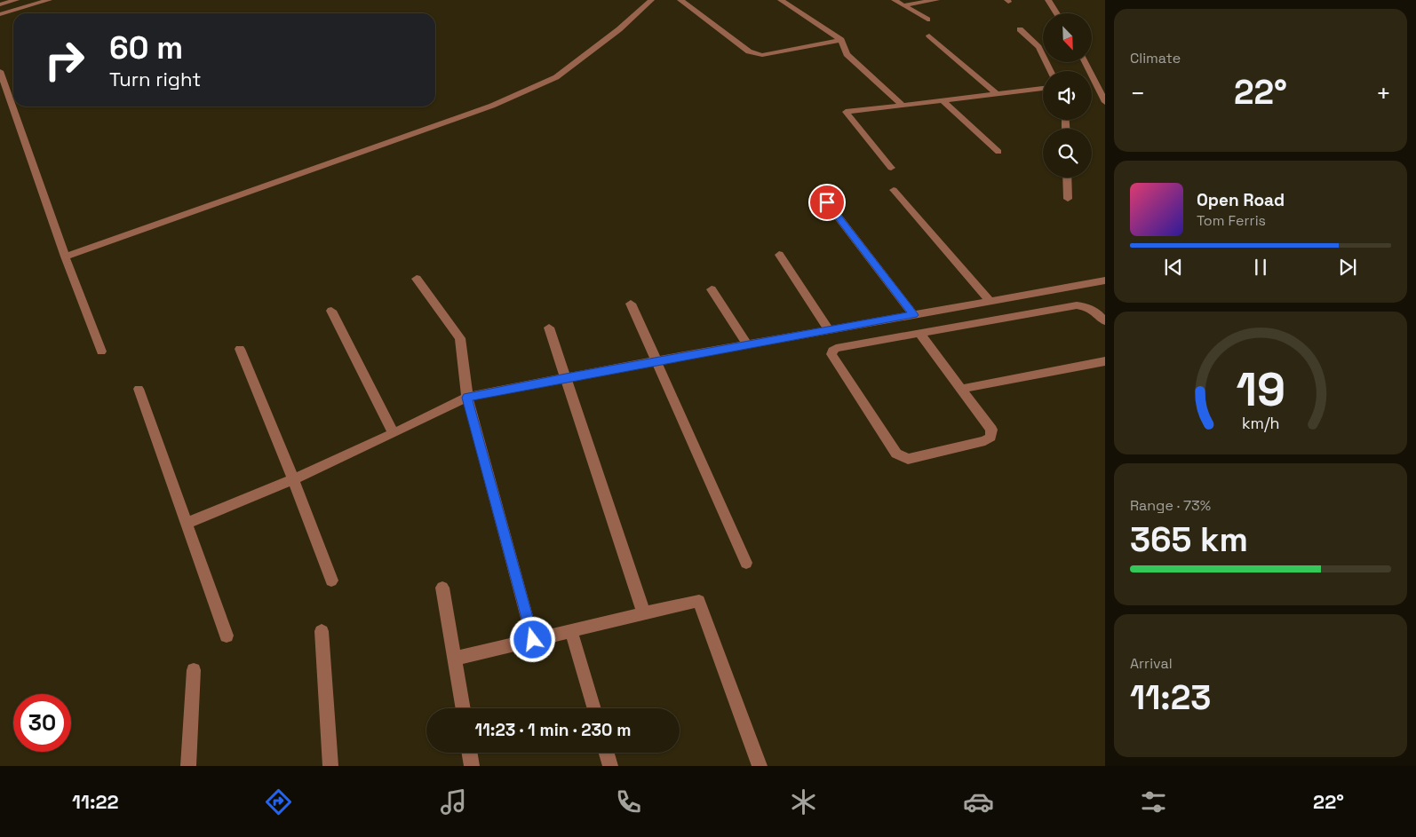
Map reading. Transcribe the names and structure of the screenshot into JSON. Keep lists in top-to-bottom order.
{
  "north": "bottom right",
  "page": {
    "tile": [
      "Climate",
      ["Range · 73%", "365 km"],
      ["Arrival", "11:23"]
    ],
    "turn": ["60 m", "Turn right"],
    "heat": ["−", "22°", "+"],
    "song": ["Open Road", "Tom Ferris"],
    "limit": "30",
    "trip": "11:23 · 1 min · 230 m",
    "tabs": ["11:22", "22°"],
    "gauge": ["19", "km/h"]
  }
}
